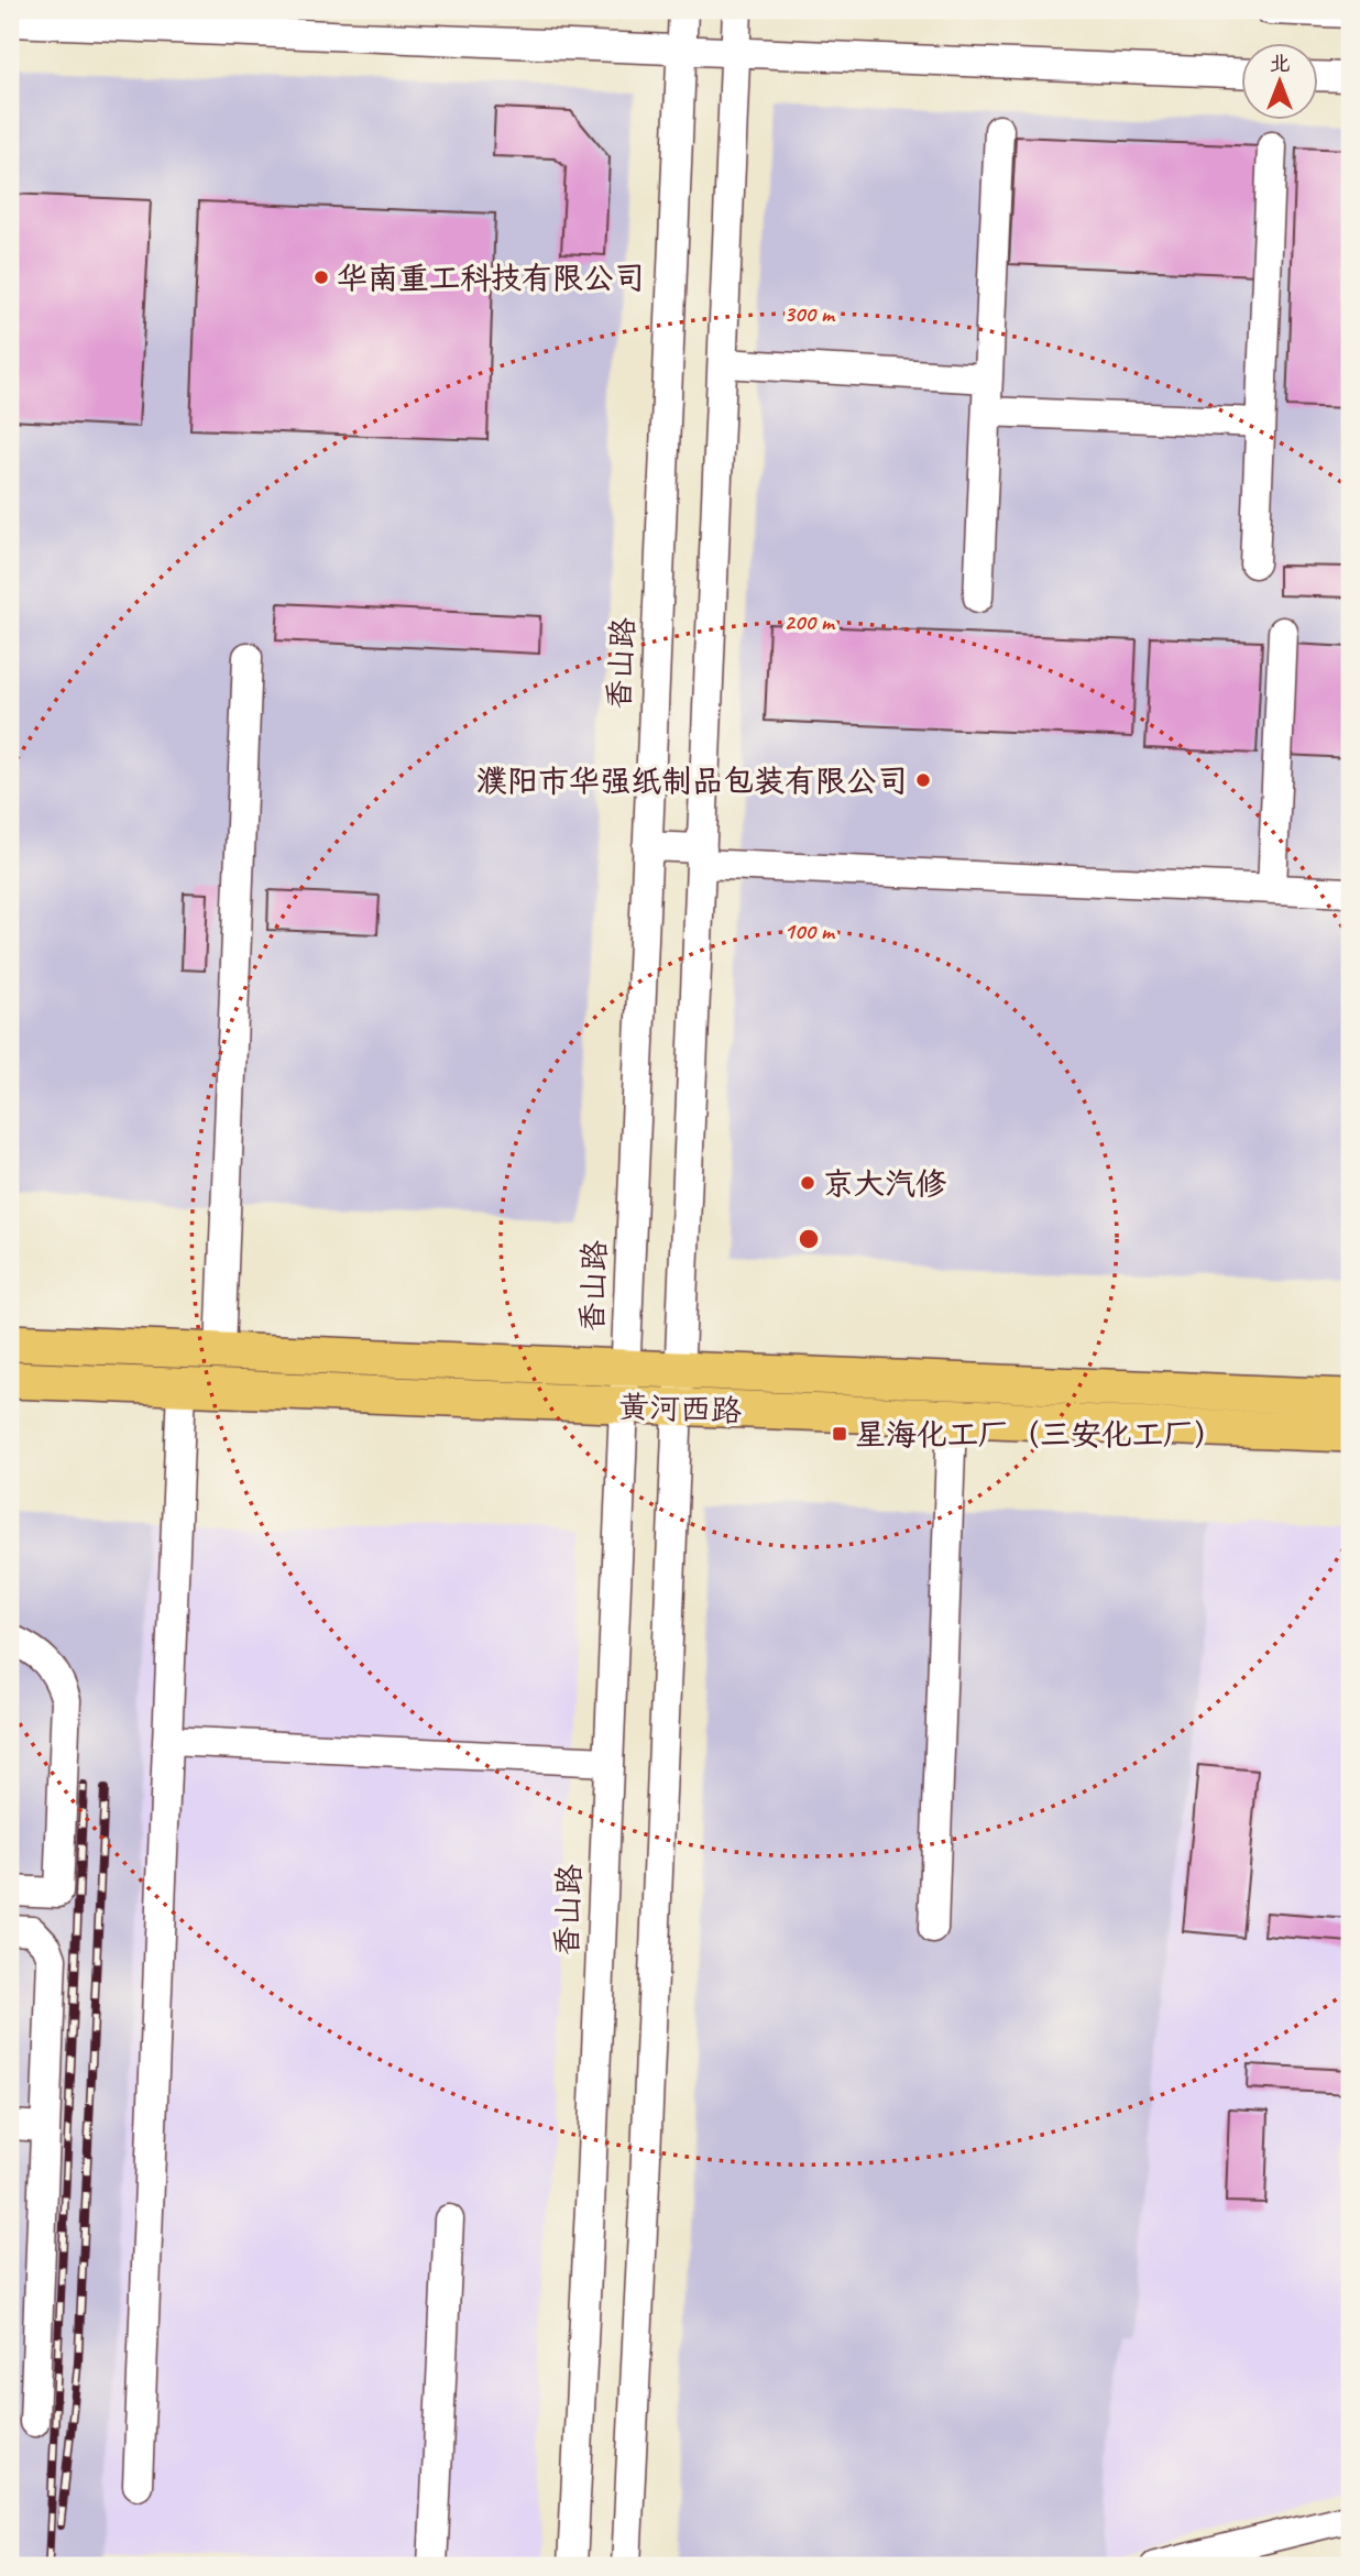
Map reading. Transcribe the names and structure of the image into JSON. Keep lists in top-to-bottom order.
{
  "streets": {
    "main road": ["黄河西路"],
    "street": ["香山路"]
  },
  "crossings": [
    ["香山路", "黄河西路"]
  ],
  "places": {
    "other": ["华南重工科技有限公司", "濮阳市华强纸制品包装有限公司", "京大汽修"],
    "transit": ["星海化工厂（三安化工厂）"]
  },
  "north": "top",
  "rings": ["300 m", "200 m", "100 m"]
}
